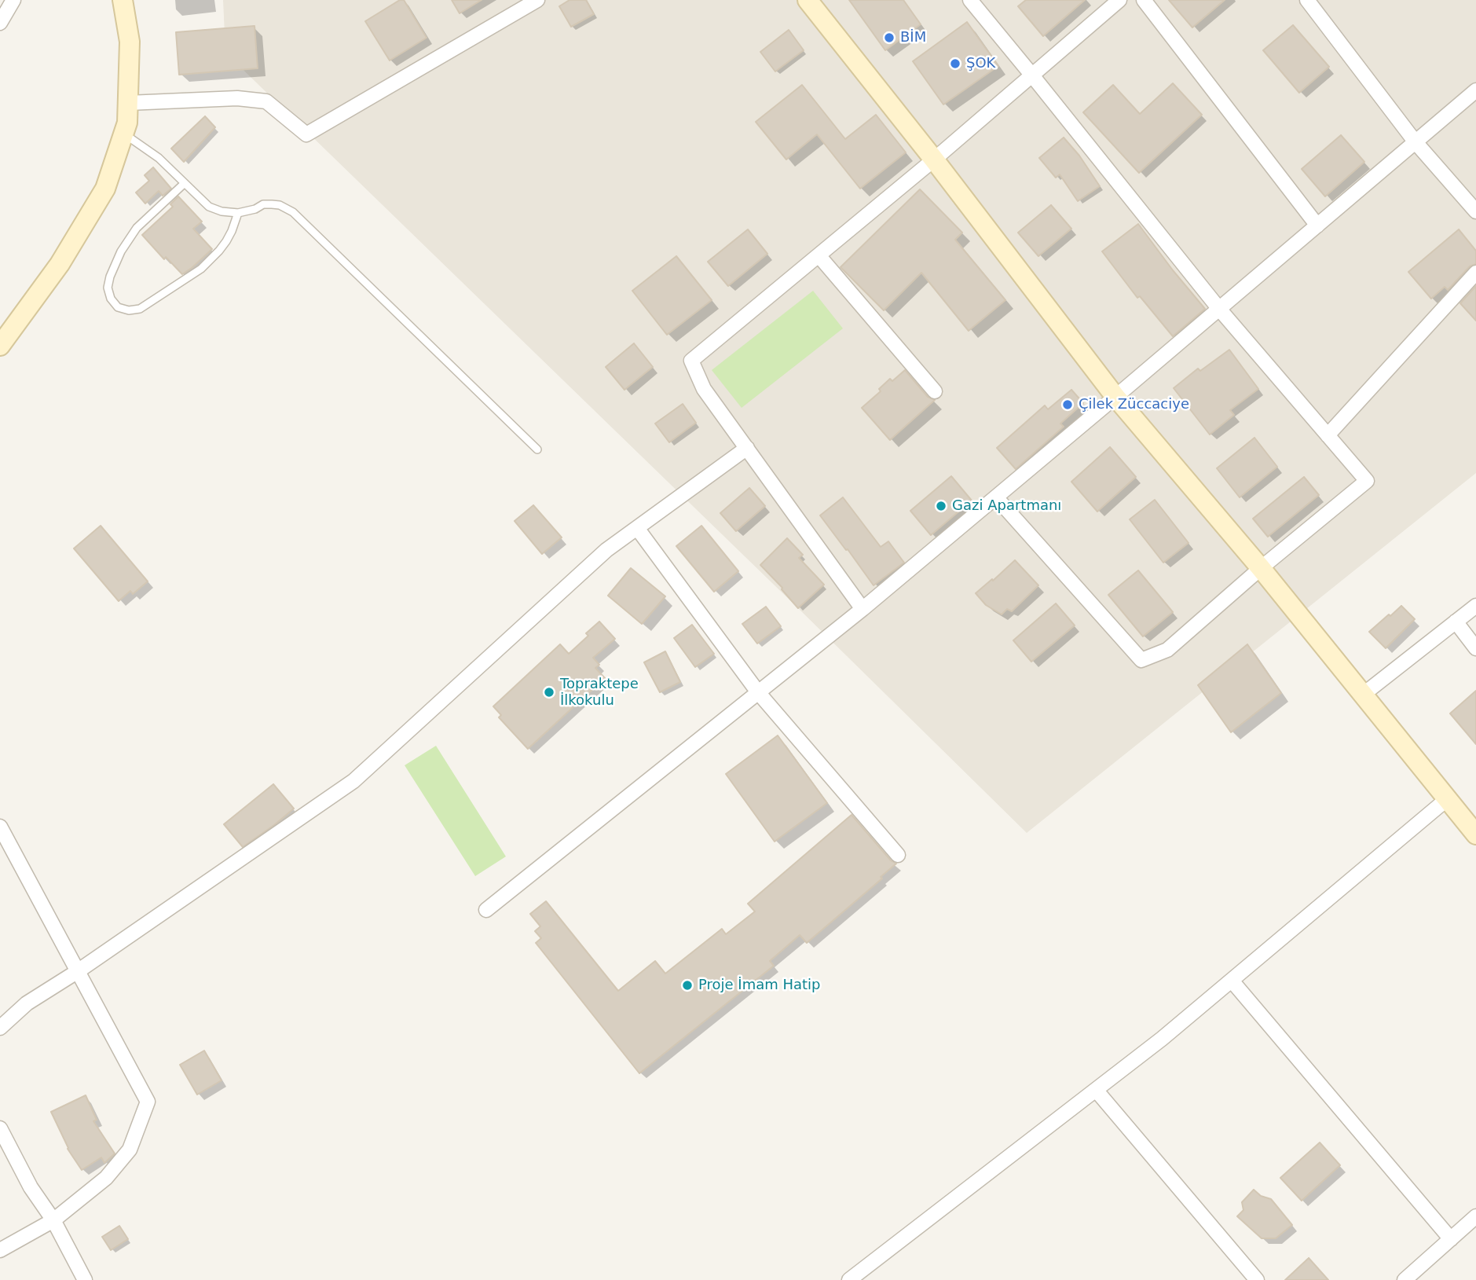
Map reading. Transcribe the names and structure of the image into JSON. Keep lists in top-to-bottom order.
{
  "places": [
    "BİM",
    "ŞOK",
    "Çilek Züccaciye",
    "Gazi Apartmanı",
    "Topraktepe İlkokulu",
    "Proje İmam Hatip"
  ]
}
